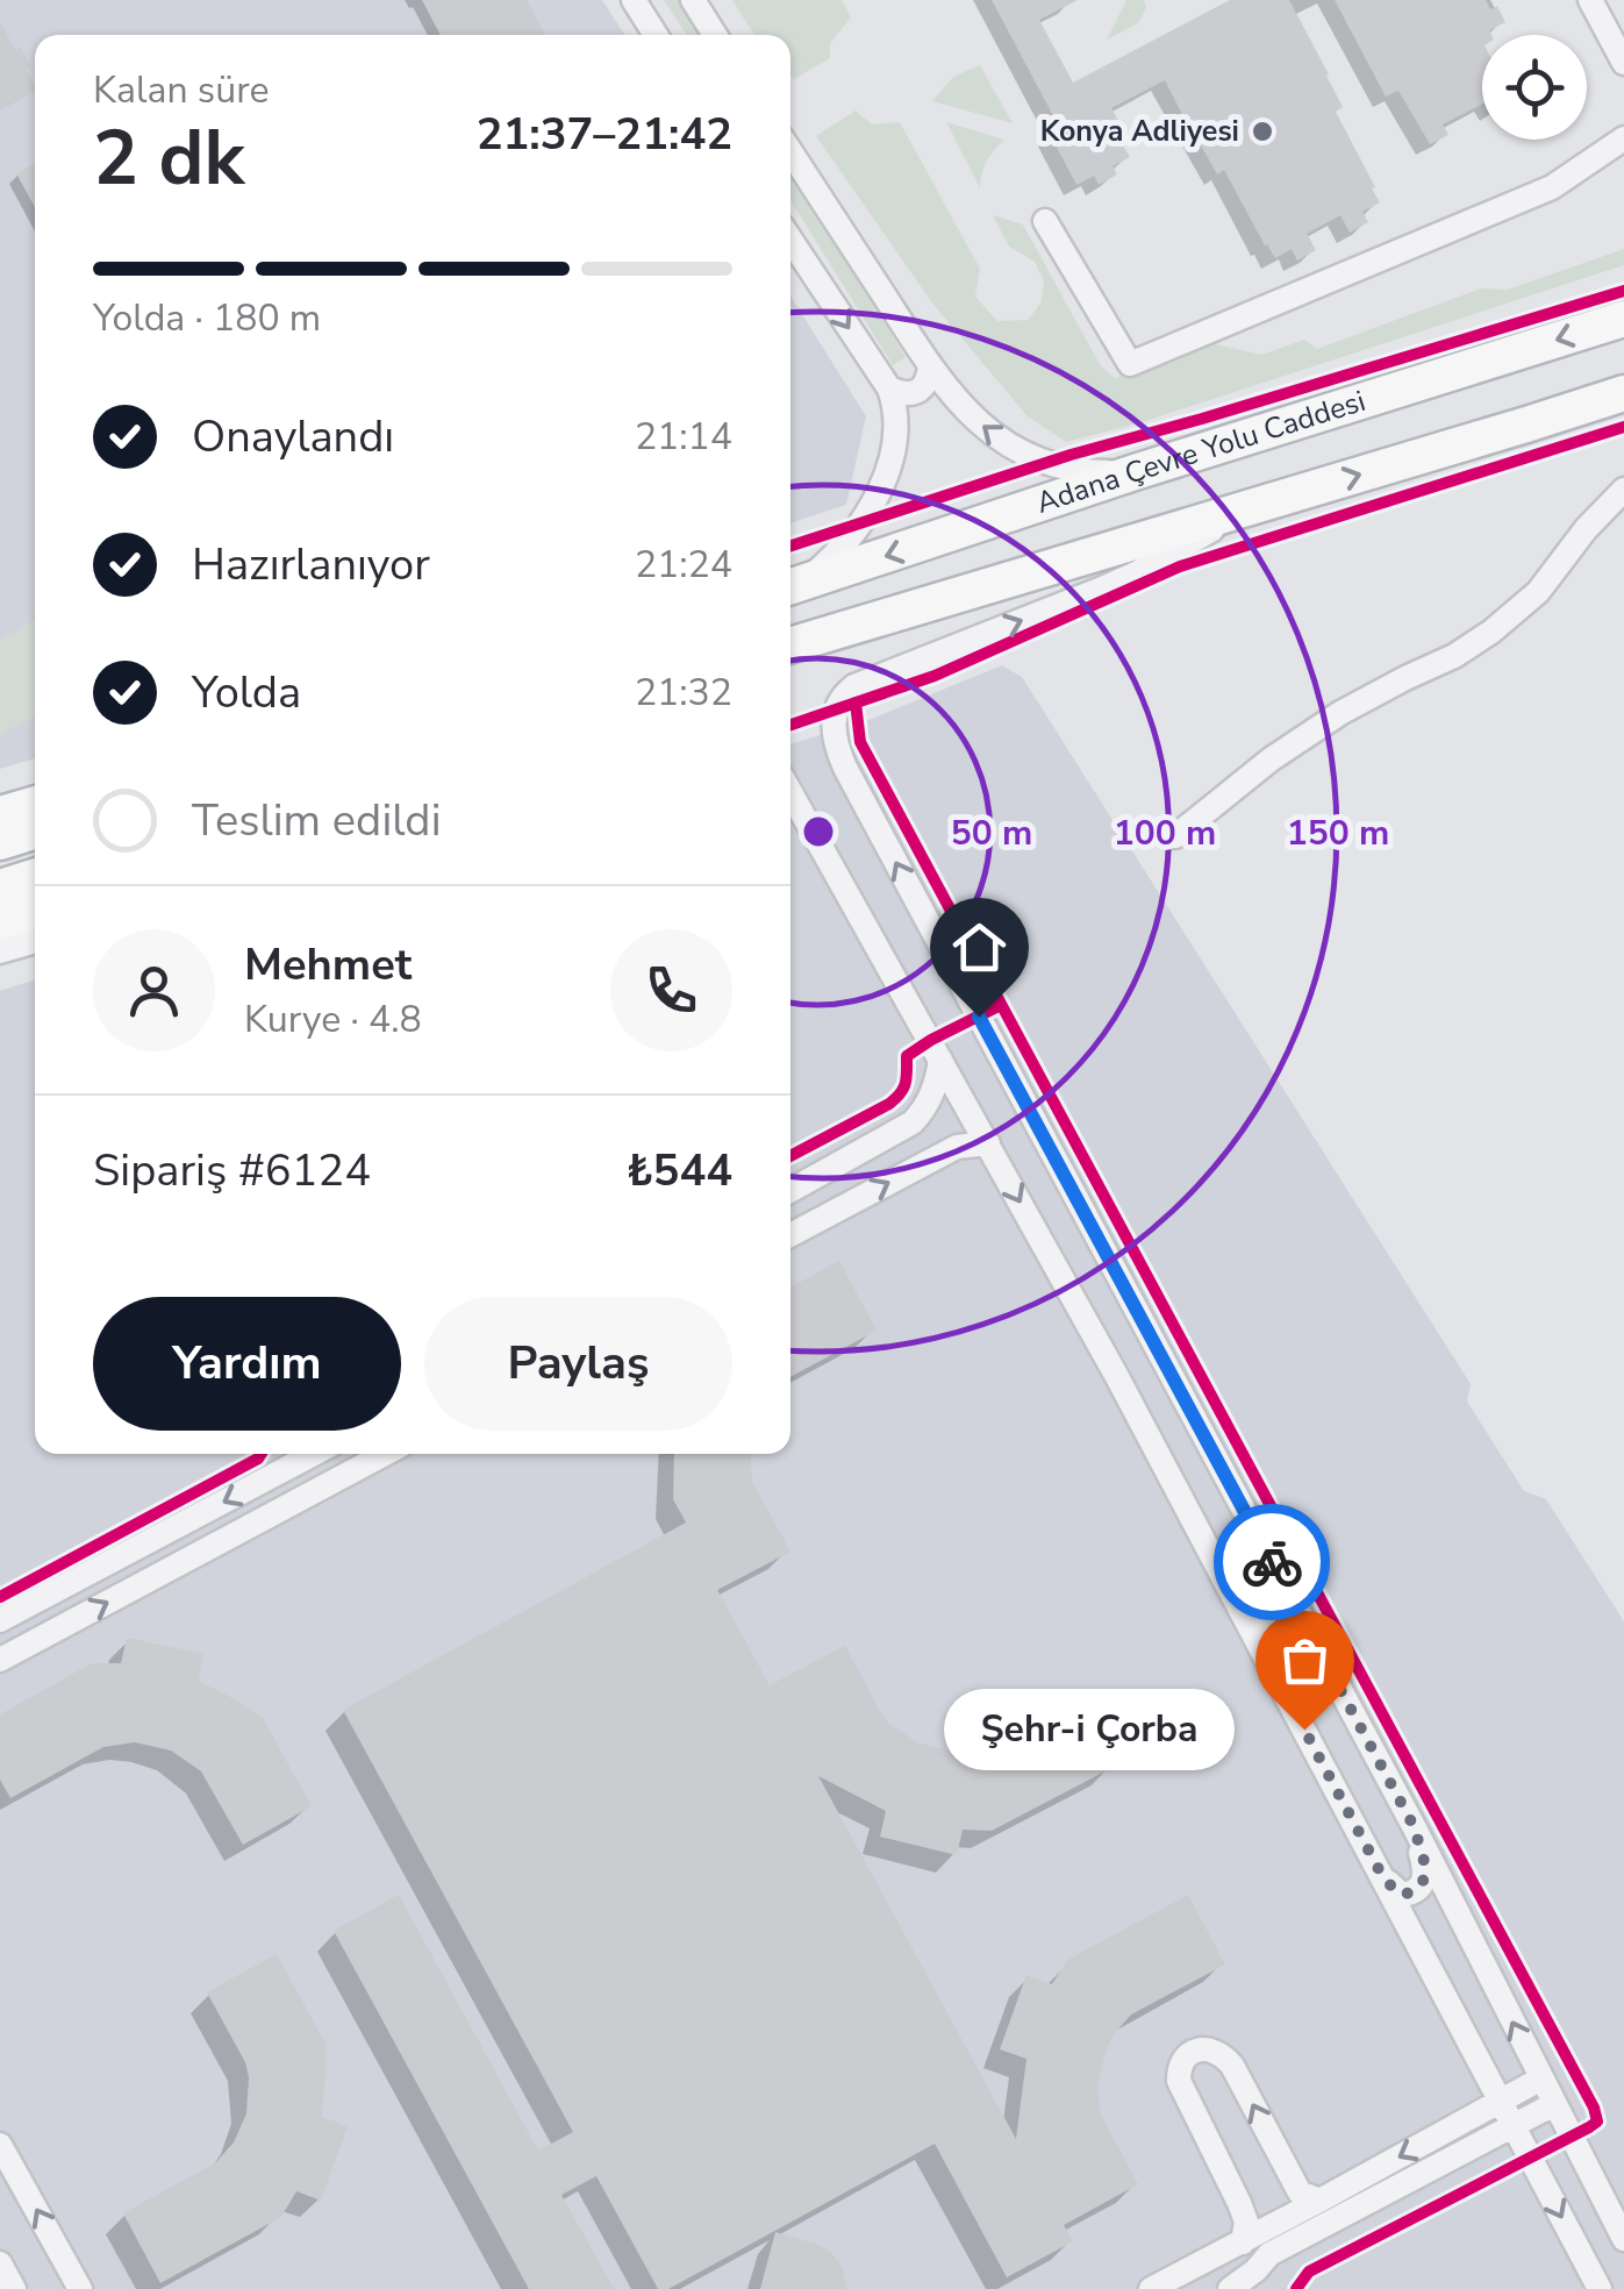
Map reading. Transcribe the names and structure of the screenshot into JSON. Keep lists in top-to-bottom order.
{
  "streets": {
    "highway": ["Adana Çevre Yolu Caddesi"]
  },
  "places": ["Konya Adliyesi", "Şehr-i Çorba"],
  "page": {
    "heading": ["2 dk", "Kalan süre", "21:37–21:42"],
    "panel": [
      "Mehmet",
      "Kurye · 4.8",
      "Sipariş #6124",
      "₺544"
    ],
    "bar": "Yolda · 180 m",
    "list": [
      ["Onaylandı", "21:14"],
      ["Hazırlanıyor", "21:24"],
      ["Yolda", "21:32"],
      "Teslim edildi"
    ],
    "buttons": ["Yardım", "Paylaş"],
    "bubble": "Şehr-i Çorba"
  },
  "rings": ["50 m", "100 m", "150 m"]
}
